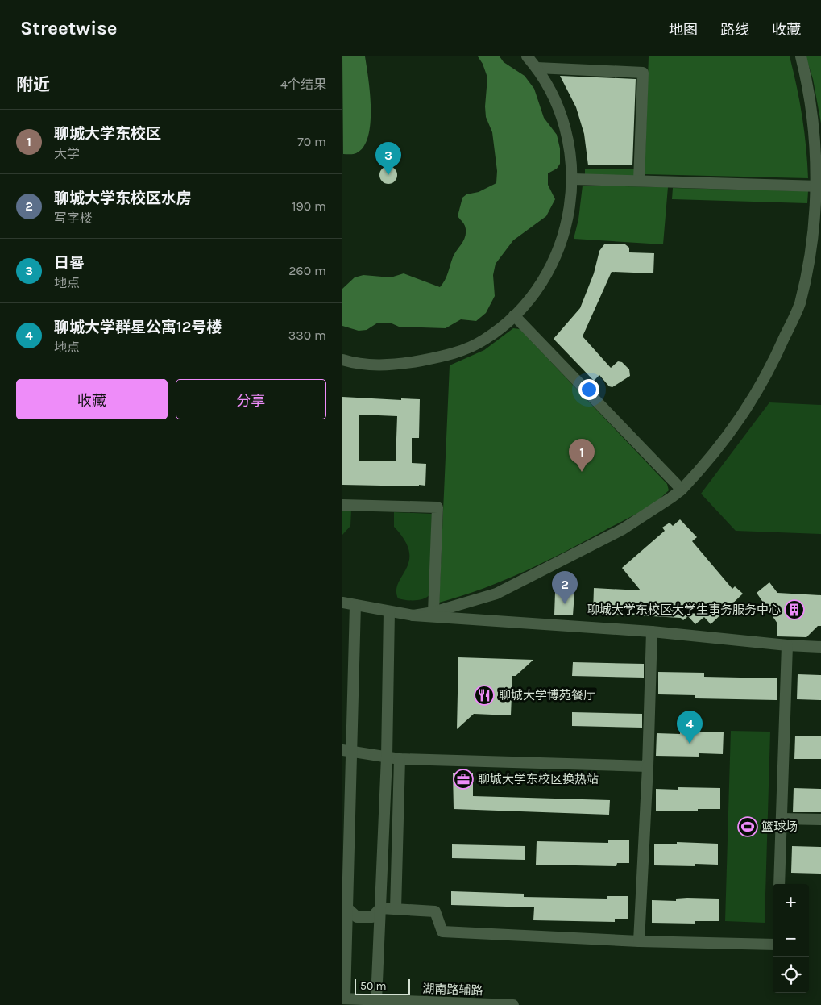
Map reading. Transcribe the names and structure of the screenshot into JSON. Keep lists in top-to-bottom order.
{
  "streets": {
    "street": ["湖南路辅路"]
  },
  "places": {
    "building": ["聊城大学东校区大学生事务服务中心"],
    "restaurant": ["聊城大学博苑餐厅"],
    "office": ["聊城大学东校区换热站"],
    "sports": ["篮球场"]
  },
  "scale_bar": "50 m",
  "page": {
    "header": "Streetwise",
    "nav": ["地图", "路线", "收藏"],
    "heading": ["附近", "4个结果"],
    "list": [
      {
        "mark": "1",
        "name": "聊城大学东校区",
        "note": "大学",
        "value": "70 m"
      },
      {
        "mark": "2",
        "name": "聊城大学东校区水房",
        "note": "写字楼",
        "value": "190 m"
      },
      {
        "mark": "3",
        "name": "日晷",
        "note": "地点",
        "value": "260 m"
      },
      {
        "mark": "4",
        "name": "聊城大学群星公寓12号楼",
        "note": "地点",
        "value": "330 m"
      }
    ],
    "pins": [
      "3",
      "1",
      "2",
      "4"
    ],
    "buttons": ["收藏", "分享"],
    "map_buttons": ["+", "−"],
    "scale": "50 m"
  }
}
